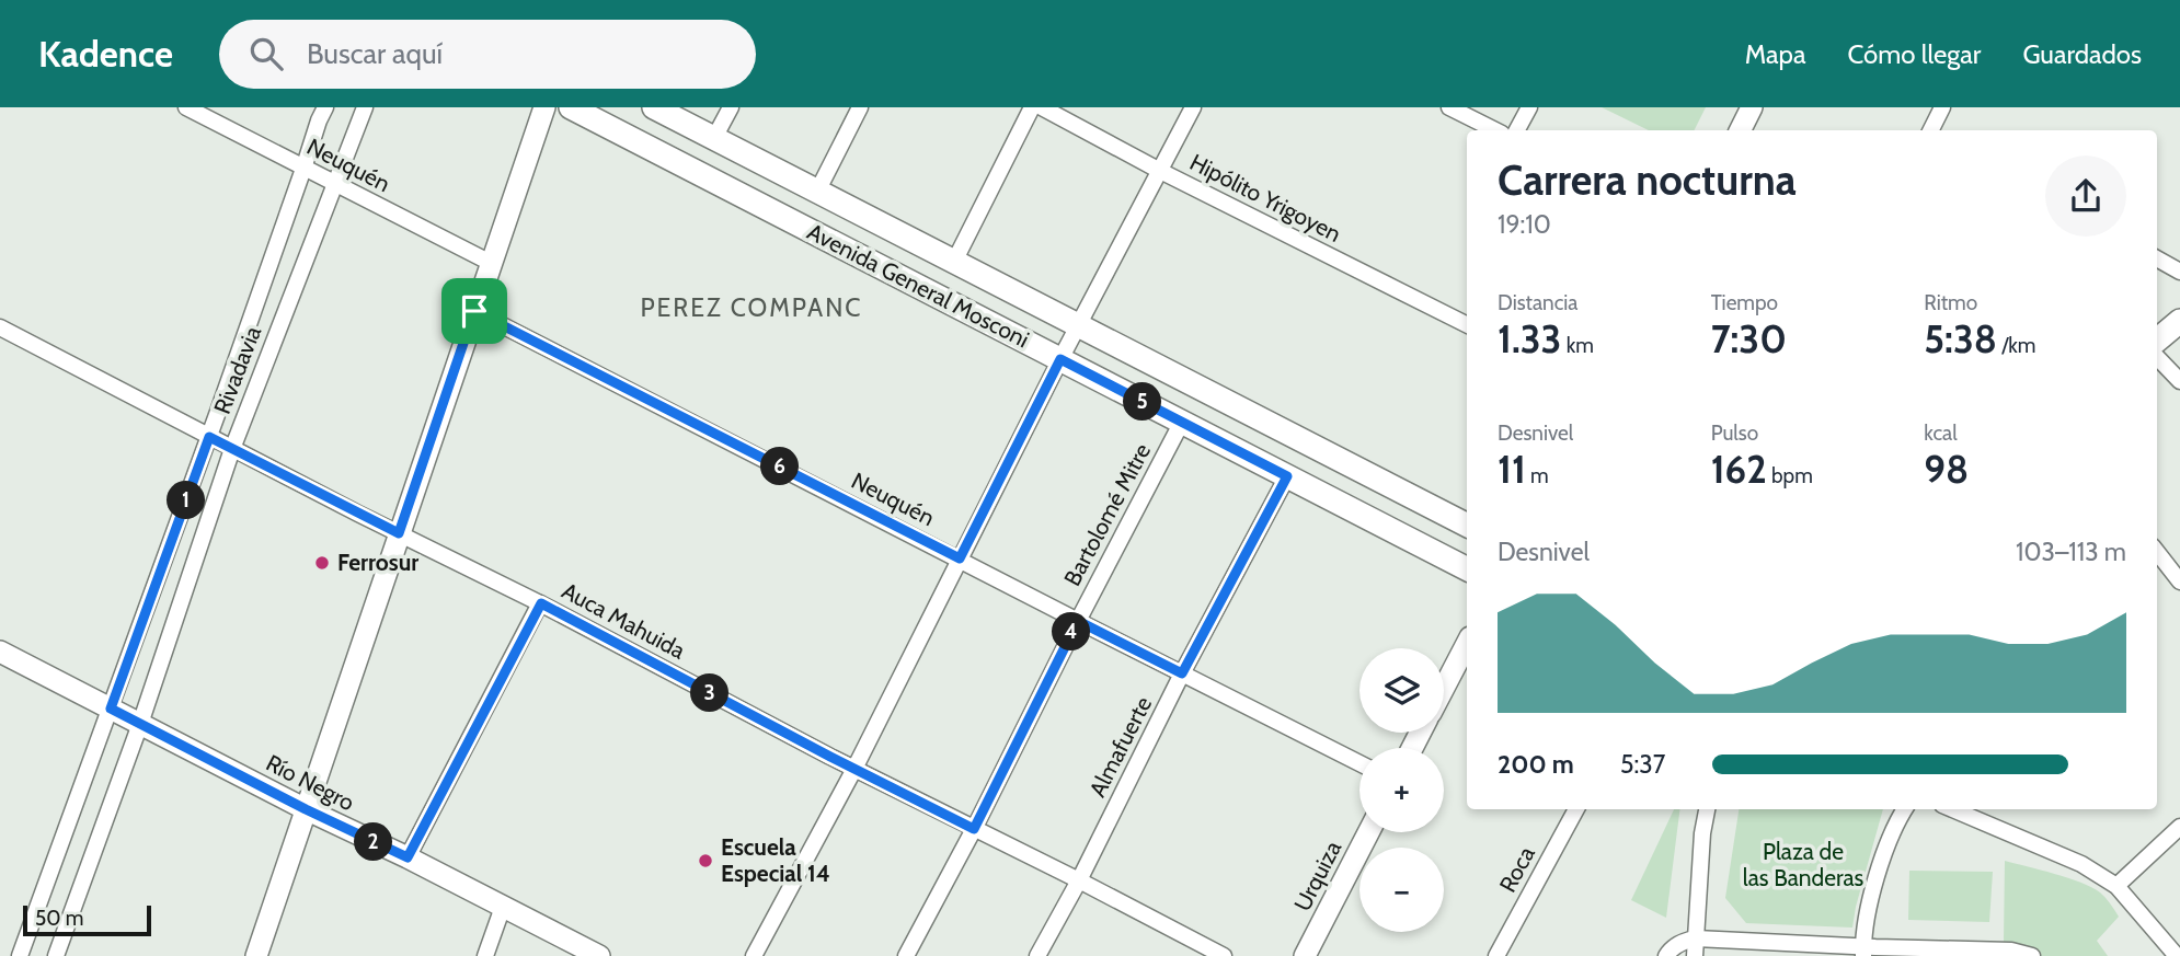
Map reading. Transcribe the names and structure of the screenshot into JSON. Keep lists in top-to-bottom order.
{
  "streets": {
    "main road": ["Avenida General Mosconi"],
    "street": [
      "Neuquén",
      "Hipólito Yrigoyen",
      "Rivadavia",
      "Bartolomé Mitre",
      "Auca Mahuida",
      "Almafuerte",
      "Río Negro",
      "Roca",
      "Urquiza"
    ]
  },
  "crossings": [
    ["Neuquén", "Rivadavia"],
    ["Neuquén", "Bartolomé Mitre"],
    ["Neuquén", "Almafuerte"],
    ["Avenida General Mosconi", "Bartolomé Mitre"],
    ["Avenida General Mosconi", "Almafuerte"],
    ["Rivadavia", "Auca Mahuida"],
    ["Rivadavia", "Río Negro"],
    ["Bartolomé Mitre", "Auca Mahuida"],
    ["Auca Mahuida", "Almafuerte"]
  ],
  "districts": ["PEREZ COMPANC"],
  "parks": ["Plaza de las Banderas"],
  "places": ["Ferrosur", "Escuela Especial 14"],
  "scale_bar": "50 m",
  "page": {
    "header": "Kadence",
    "search": "Buscar aquí",
    "nav": ["Mapa", "Cómo llegar", "Guardados"],
    "heading": ["Carrera nocturna", "19:10"],
    "stats": [
      ["Distancia", "1.33 km"],
      ["Tiempo", "7:30"],
      ["Ritmo", "5:38 /km"],
      ["Desnivel", "11 m"],
      ["Pulso", "162 bpm"],
      ["kcal", "98"]
    ],
    "pins": [
      "5",
      "6",
      "1",
      "4",
      "3",
      "2"
    ],
    "chart": ["Desnivel", "103–113 m"],
    "map_buttons": ["+", "−"],
    "list": [
      {
        "name": "200 m",
        "note": "5:37"
      }
    ],
    "scale": "50 m"
  }
}
